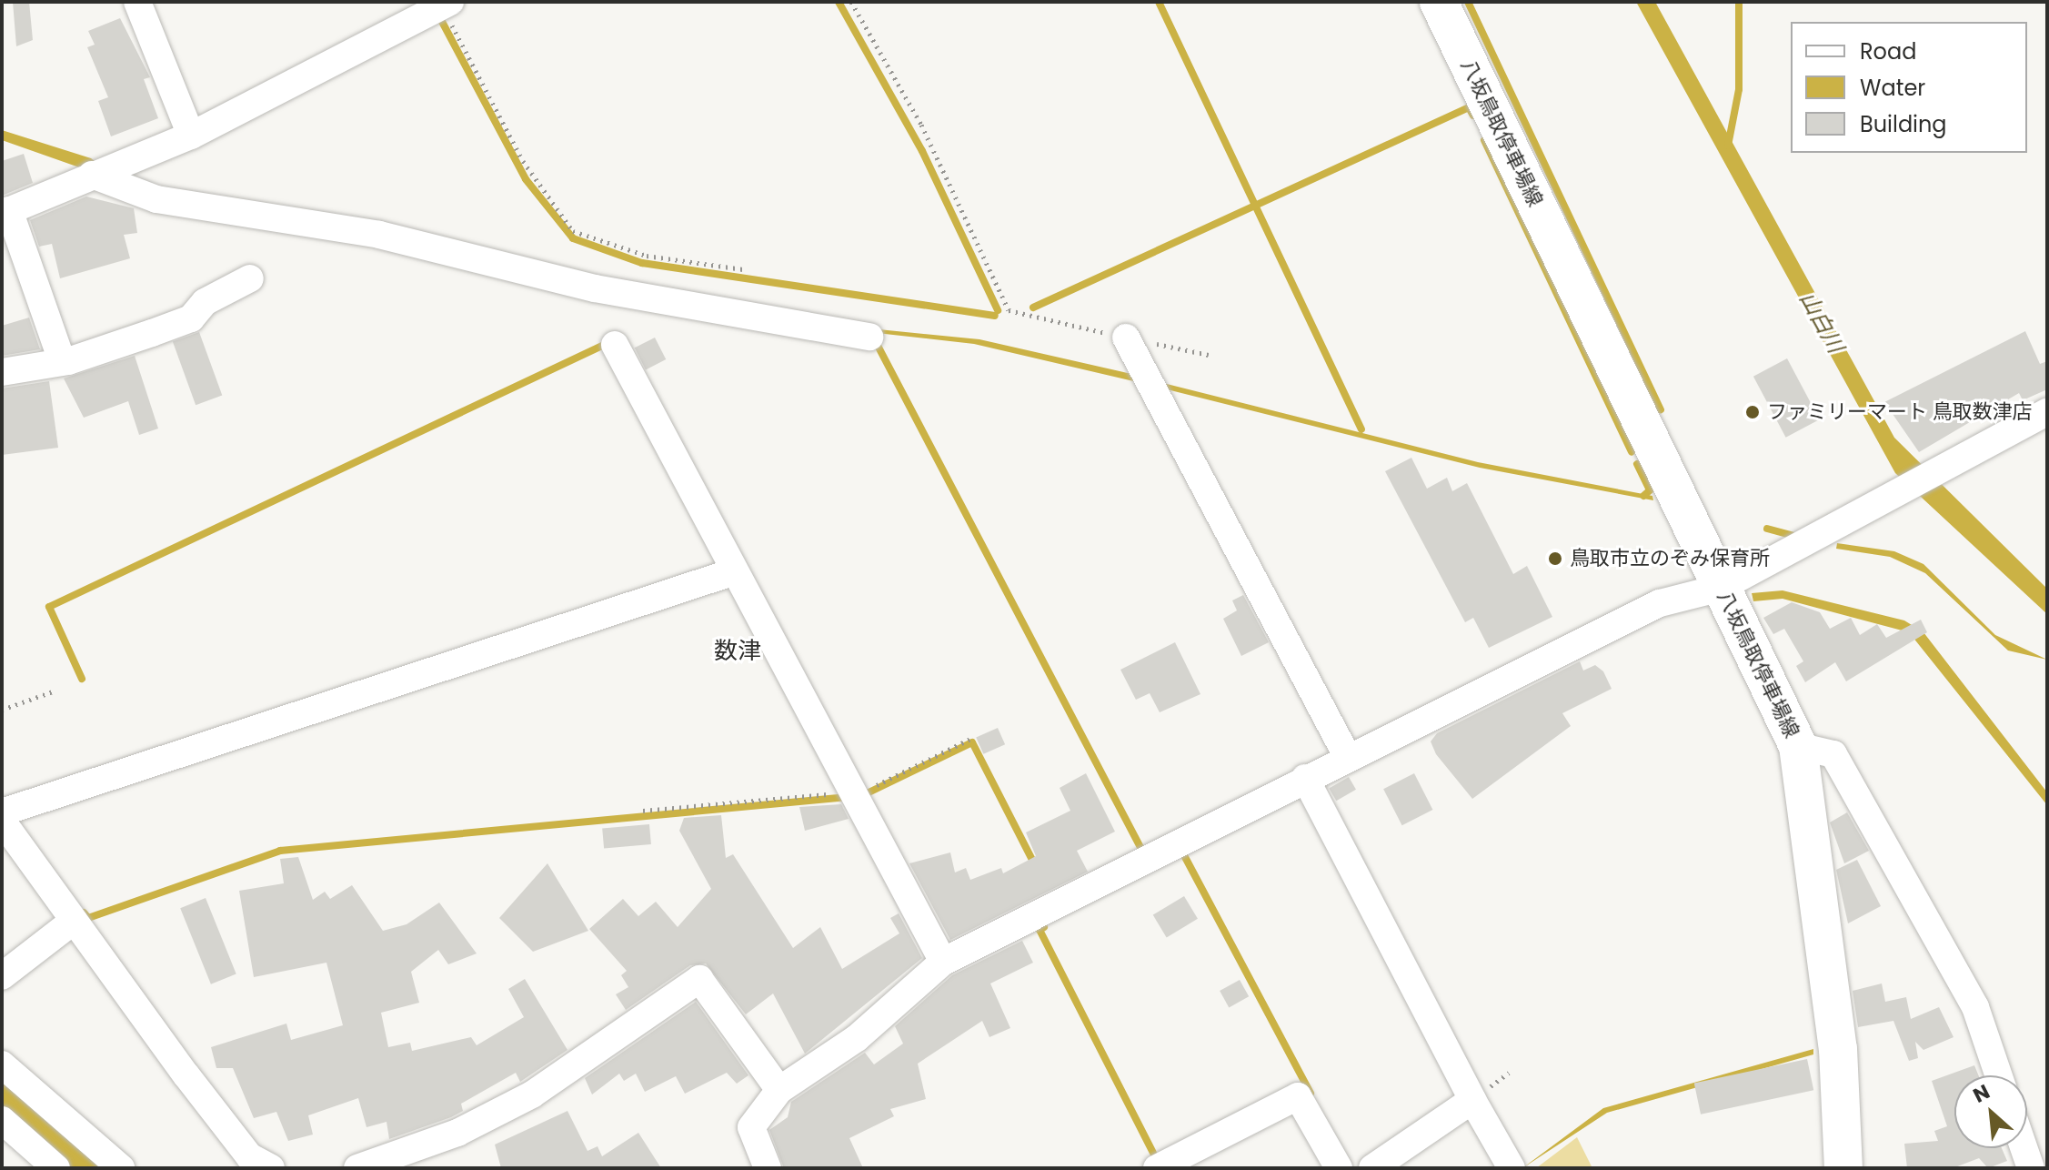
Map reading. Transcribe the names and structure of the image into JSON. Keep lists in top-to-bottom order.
{
  "streets": {
    "main road": ["八坂鳥取停車場線"]
  },
  "districts": ["数津"],
  "water": ["山白川"],
  "places": ["ファミリーマート 鳥取数津店", "鳥取市立のぞみ保育所"],
  "legend": ["Road", "Water", "Building"],
  "north": "top left"
}
